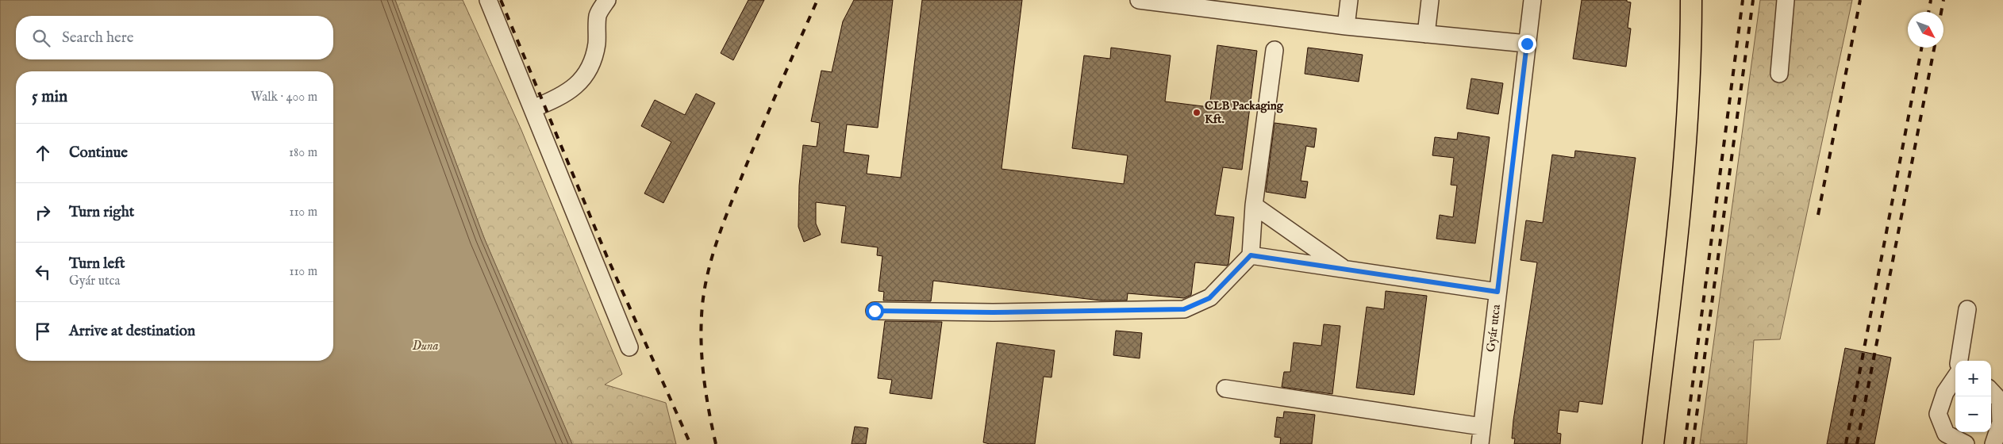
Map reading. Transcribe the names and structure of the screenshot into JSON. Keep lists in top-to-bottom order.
{
  "streets": {
    "street": ["Gyár utca"]
  },
  "water": ["Duna"],
  "places": ["CLB Packaging Kft."],
  "north": "bottom right",
  "page": {
    "search": "Search here",
    "heading": ["5 min", "Walk · 400 m"],
    "list": [
      ["Continue", "180 m"],
      ["Turn right", "110 m"],
      ["Turn left", "Gyár utca", "110 m"],
      "Arrive at destination"
    ],
    "map_buttons": ["+", "−"]
  }
}
